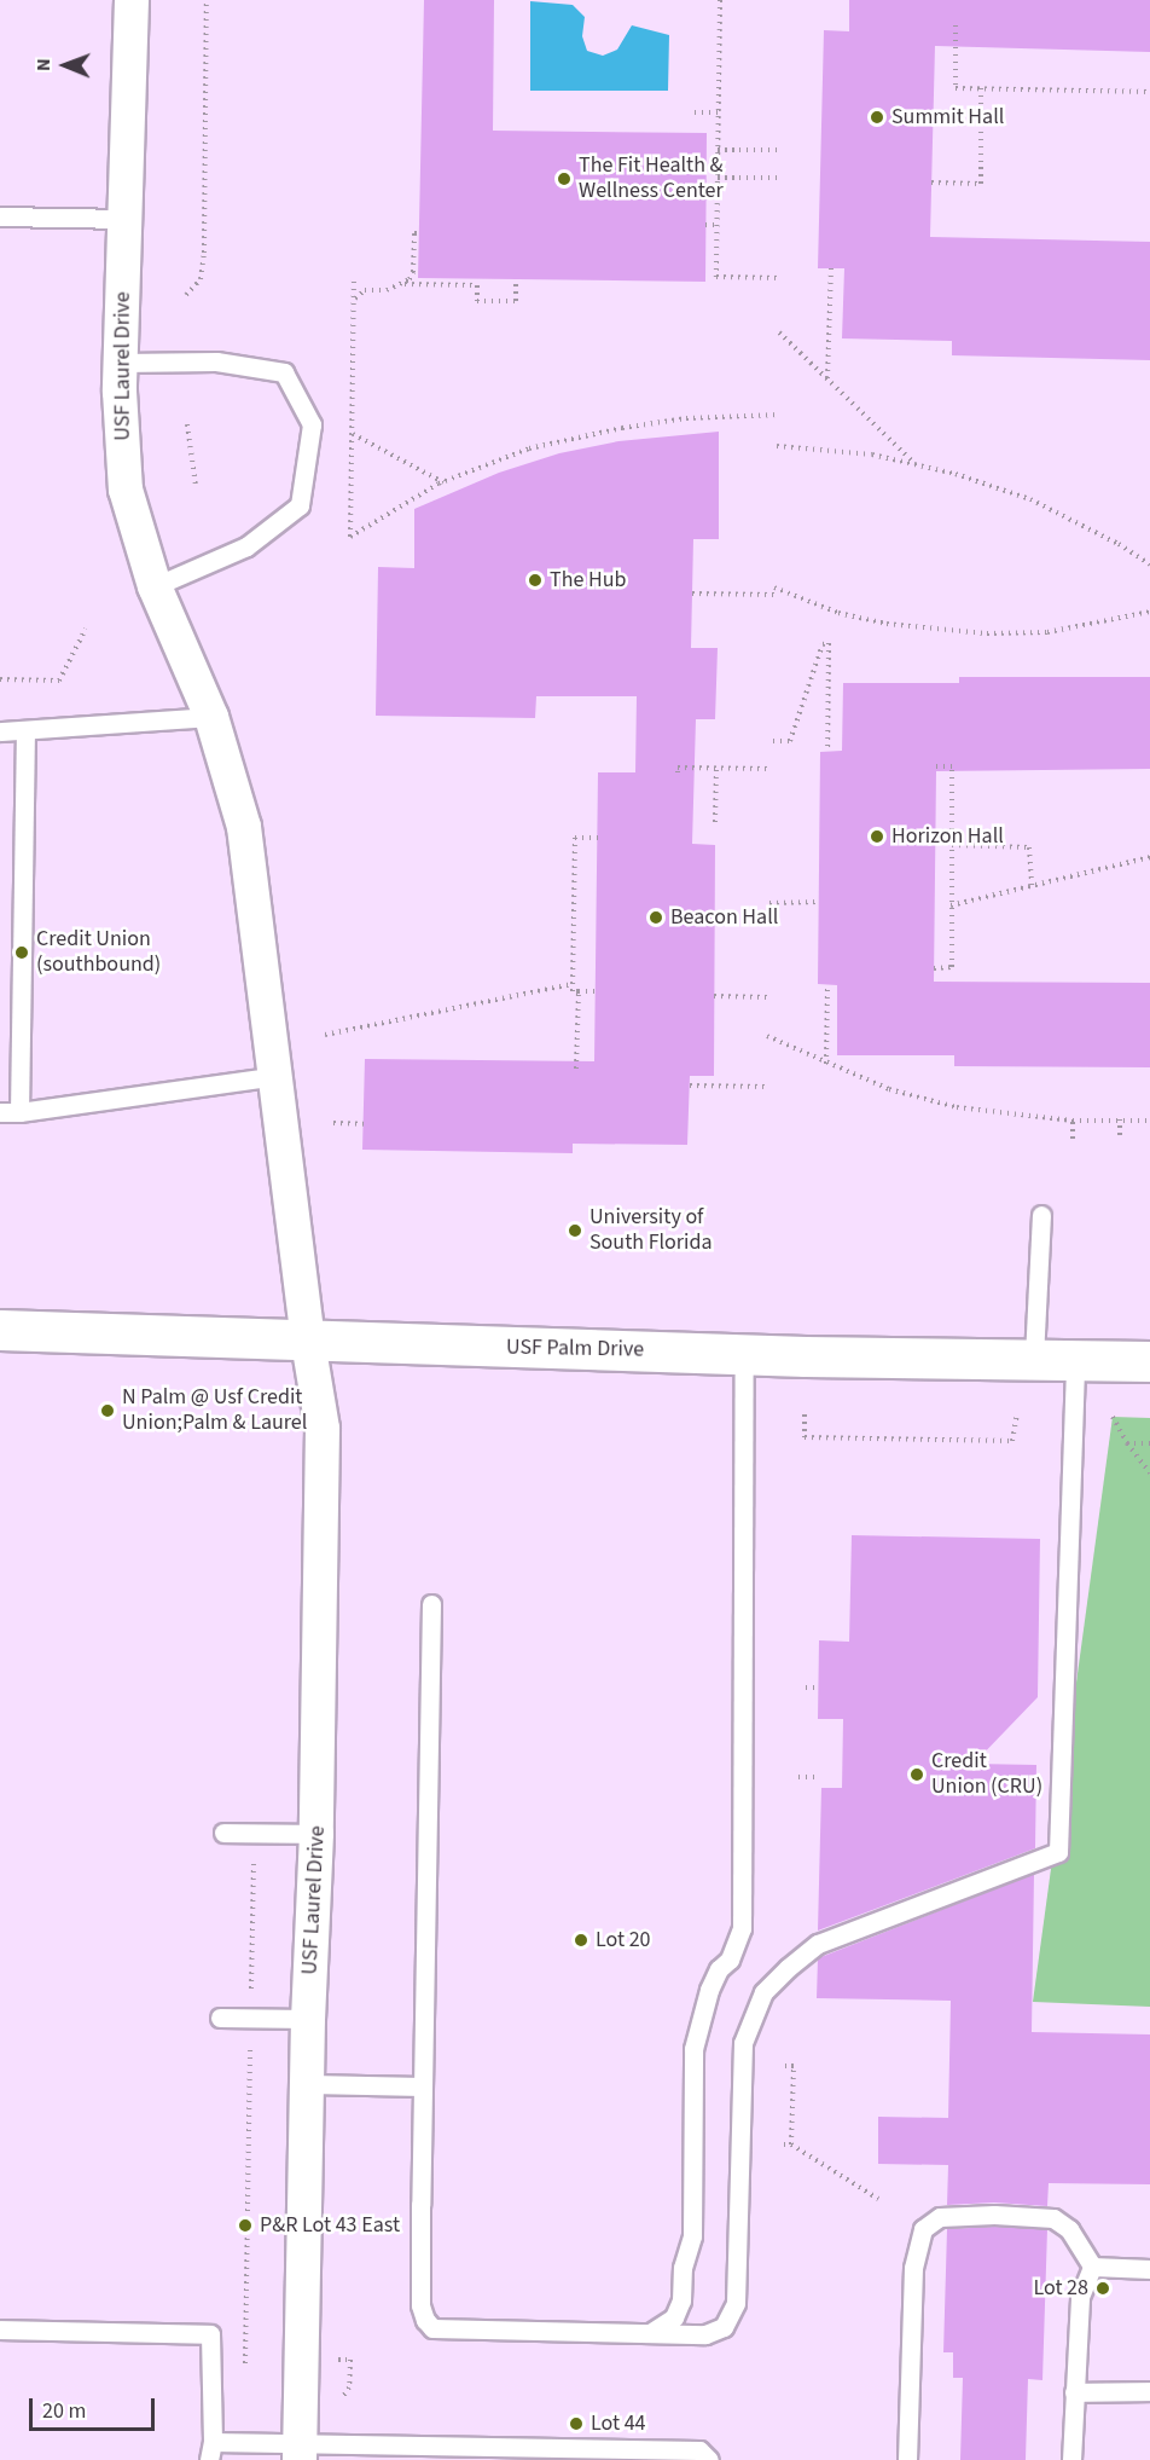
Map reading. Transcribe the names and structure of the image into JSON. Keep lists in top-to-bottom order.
{
  "streets": {
    "street": ["USF Laurel Drive", "USF Palm Drive"]
  },
  "crossings": [
    ["USF Laurel Drive", "USF Palm Drive"]
  ],
  "places": [
    "Summit Hall",
    "The Fit Health & Wellness Center",
    "The Hub",
    "Horizon Hall",
    "Beacon Hall",
    "Credit Union (southbound)",
    "University of South Florida",
    "N Palm @ Usf Credit Union;Palm & Laurel",
    "Credit Union (CRU)",
    "Lot 20",
    "P&R Lot 43 East",
    "Lot 28",
    "Lot 44"
  ],
  "scale_bar": "20 m",
  "north": "left"
}
